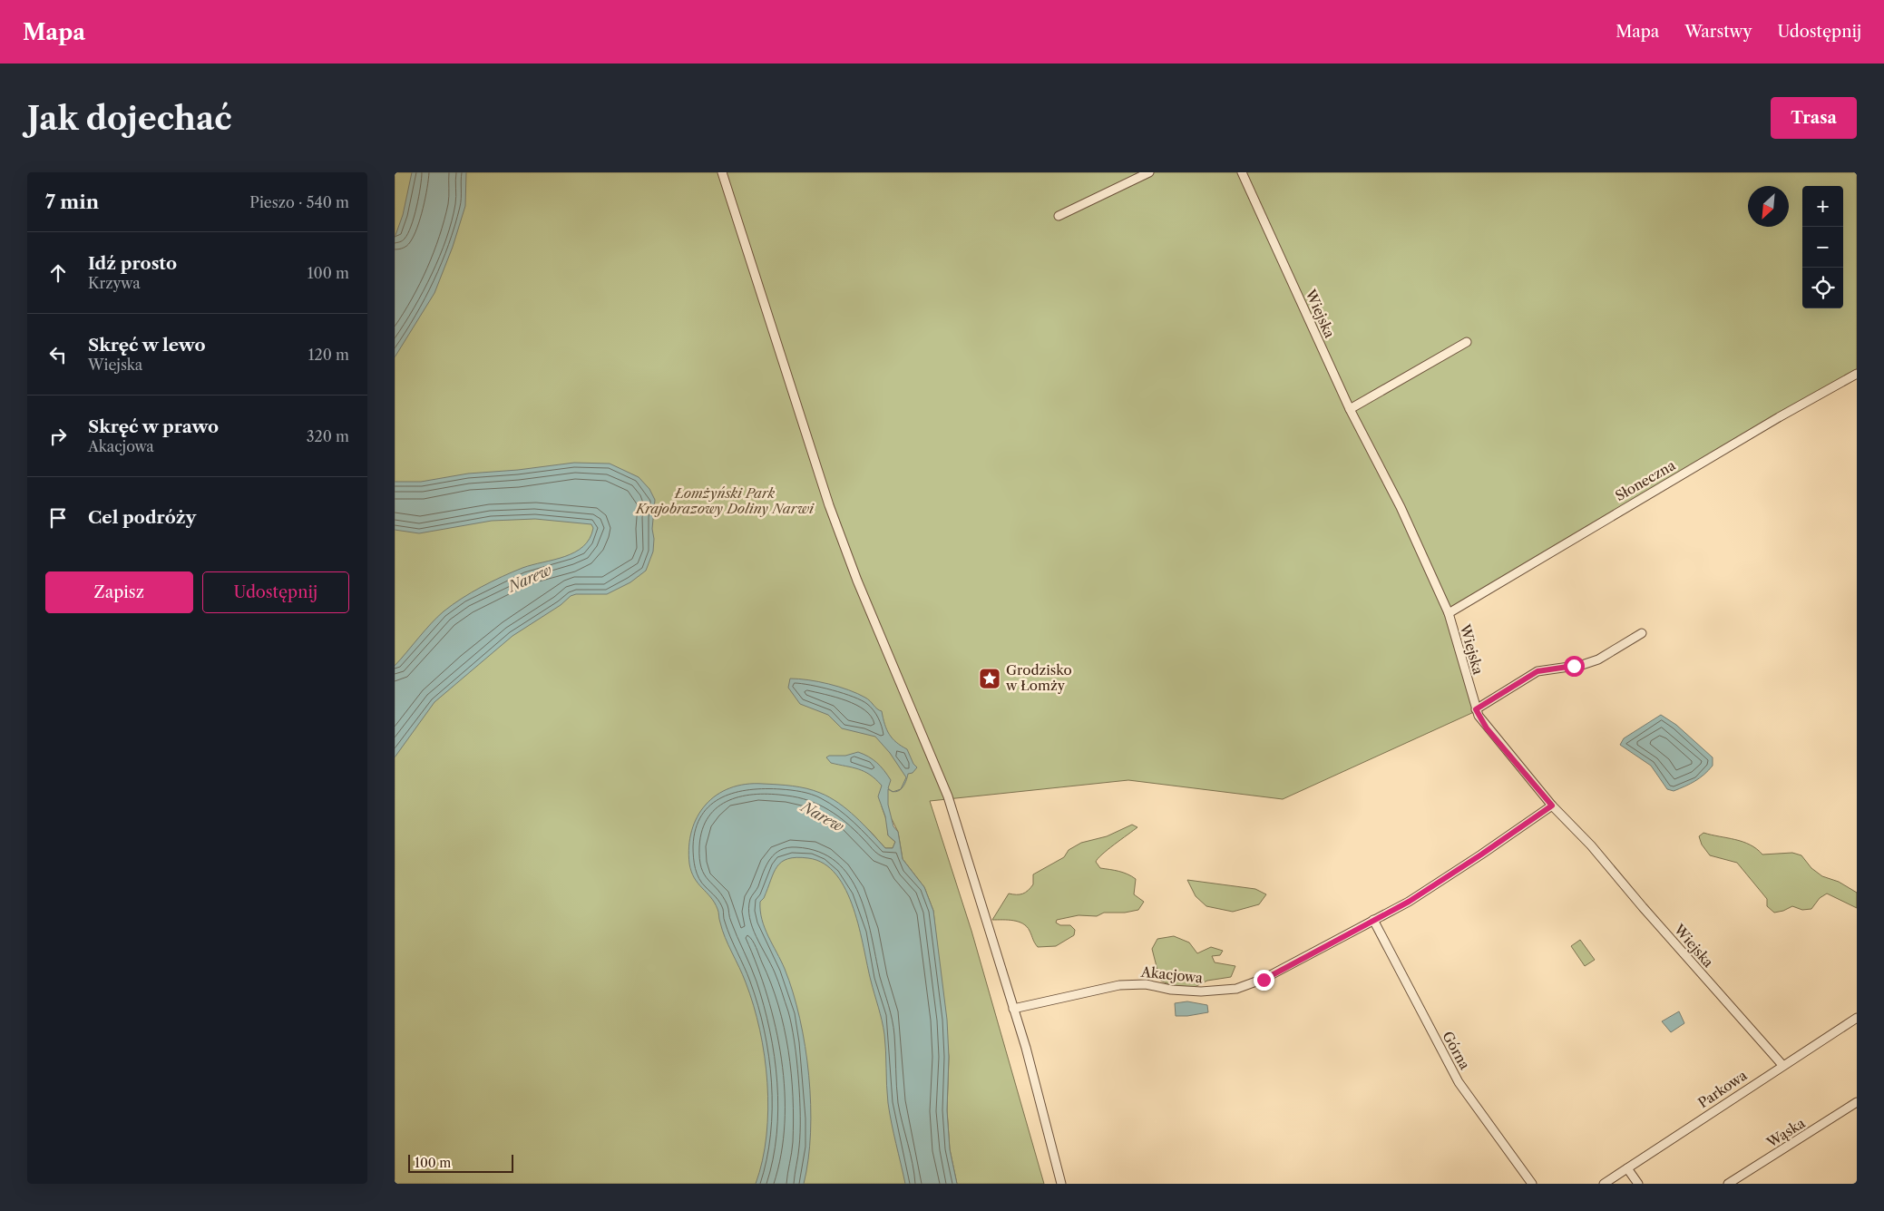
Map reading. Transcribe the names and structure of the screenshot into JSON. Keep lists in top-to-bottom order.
{
  "streets": {
    "street": [
      "Wiejska",
      "Słoneczna",
      "Akacjowa",
      "Górna",
      "Parkowa",
      "Wąska"
    ]
  },
  "crossings": [
    ["Wiejska", "Słoneczna"],
    ["Wiejska", "Akacjowa"],
    ["Wiejska", "Parkowa"],
    ["Akacjowa", "Górna"]
  ],
  "water": ["Narew"],
  "parks": ["Łomżyński Park Krajobrazowy Doliny Narwi"],
  "places": {
    "place": ["Grodzisko w Łomży"]
  },
  "scale_bar": "100 m",
  "north": "bottom left",
  "page": {
    "header": "Mapa",
    "nav": ["Mapa", "Warstwy", "Udostępnij"],
    "buttons": [
      "Trasa",
      ["Zapisz", "Udostępnij"]
    ],
    "title": "Jak dojechać",
    "heading": ["7 min", "Pieszo · 540 m"],
    "map_buttons": ["+", "−"],
    "list": [
      ["Idź prosto", "Krzywa", "100 m"],
      ["Skręć w lewo", "Wiejska", "120 m"],
      ["Skręć w prawo", "Akacjowa", "320 m"],
      "Cel podróży"
    ],
    "scale": "100 m"
  }
}
